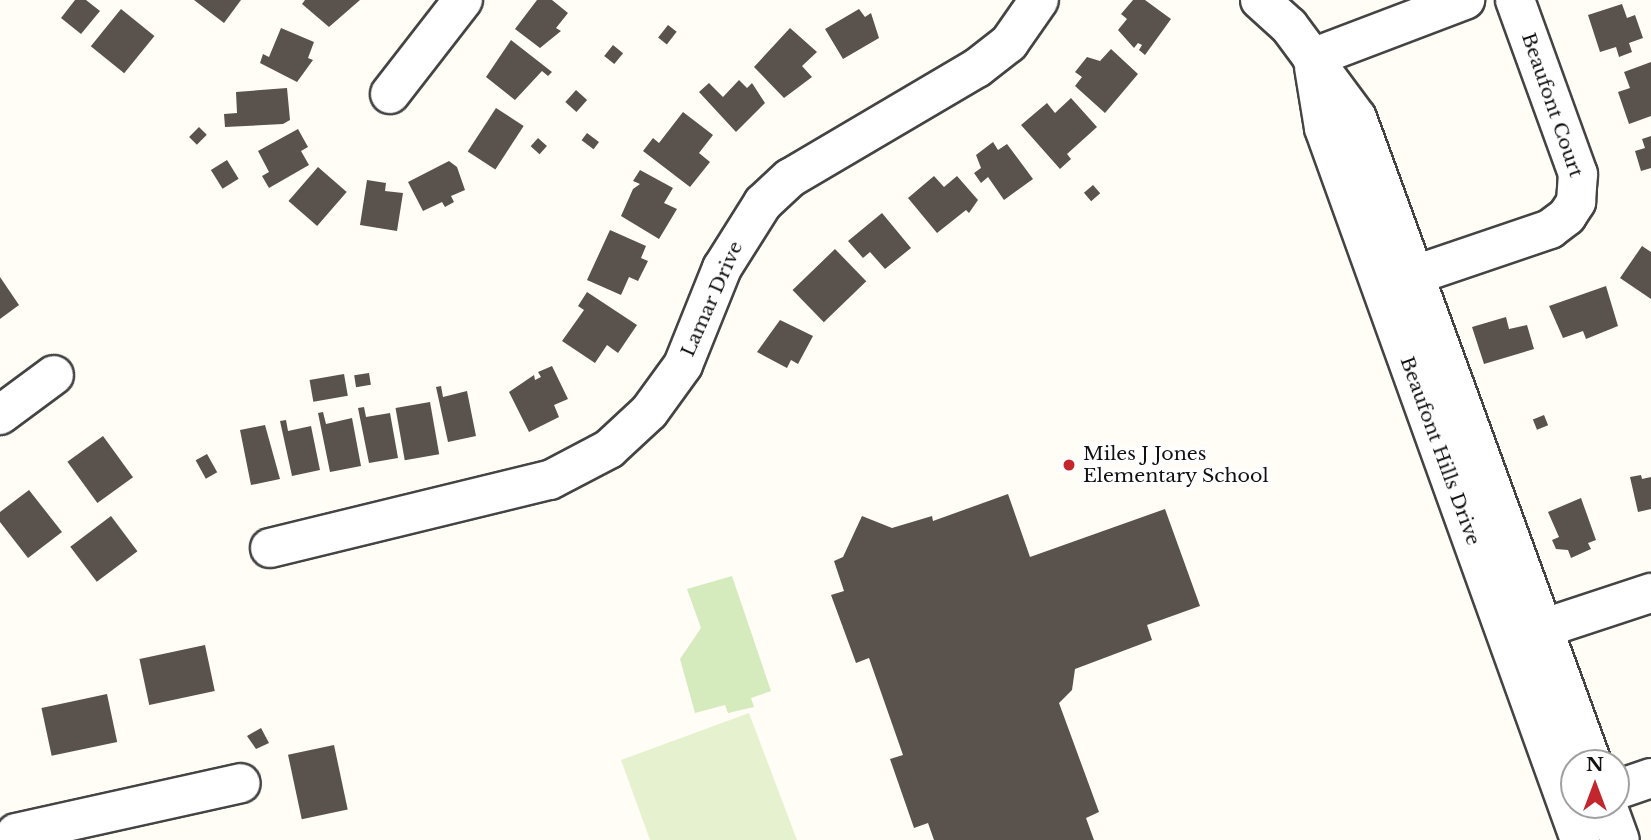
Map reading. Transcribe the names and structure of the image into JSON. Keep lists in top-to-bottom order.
{
  "streets": {
    "street": ["Beaufont Court", "Lamar Drive", "Beaufont Hills Drive"]
  },
  "crossings": [
    ["Beaufont Court", "Beaufont Hills Drive"]
  ],
  "places": ["Miles J Jones Elementary School"],
  "north": "top"
}
